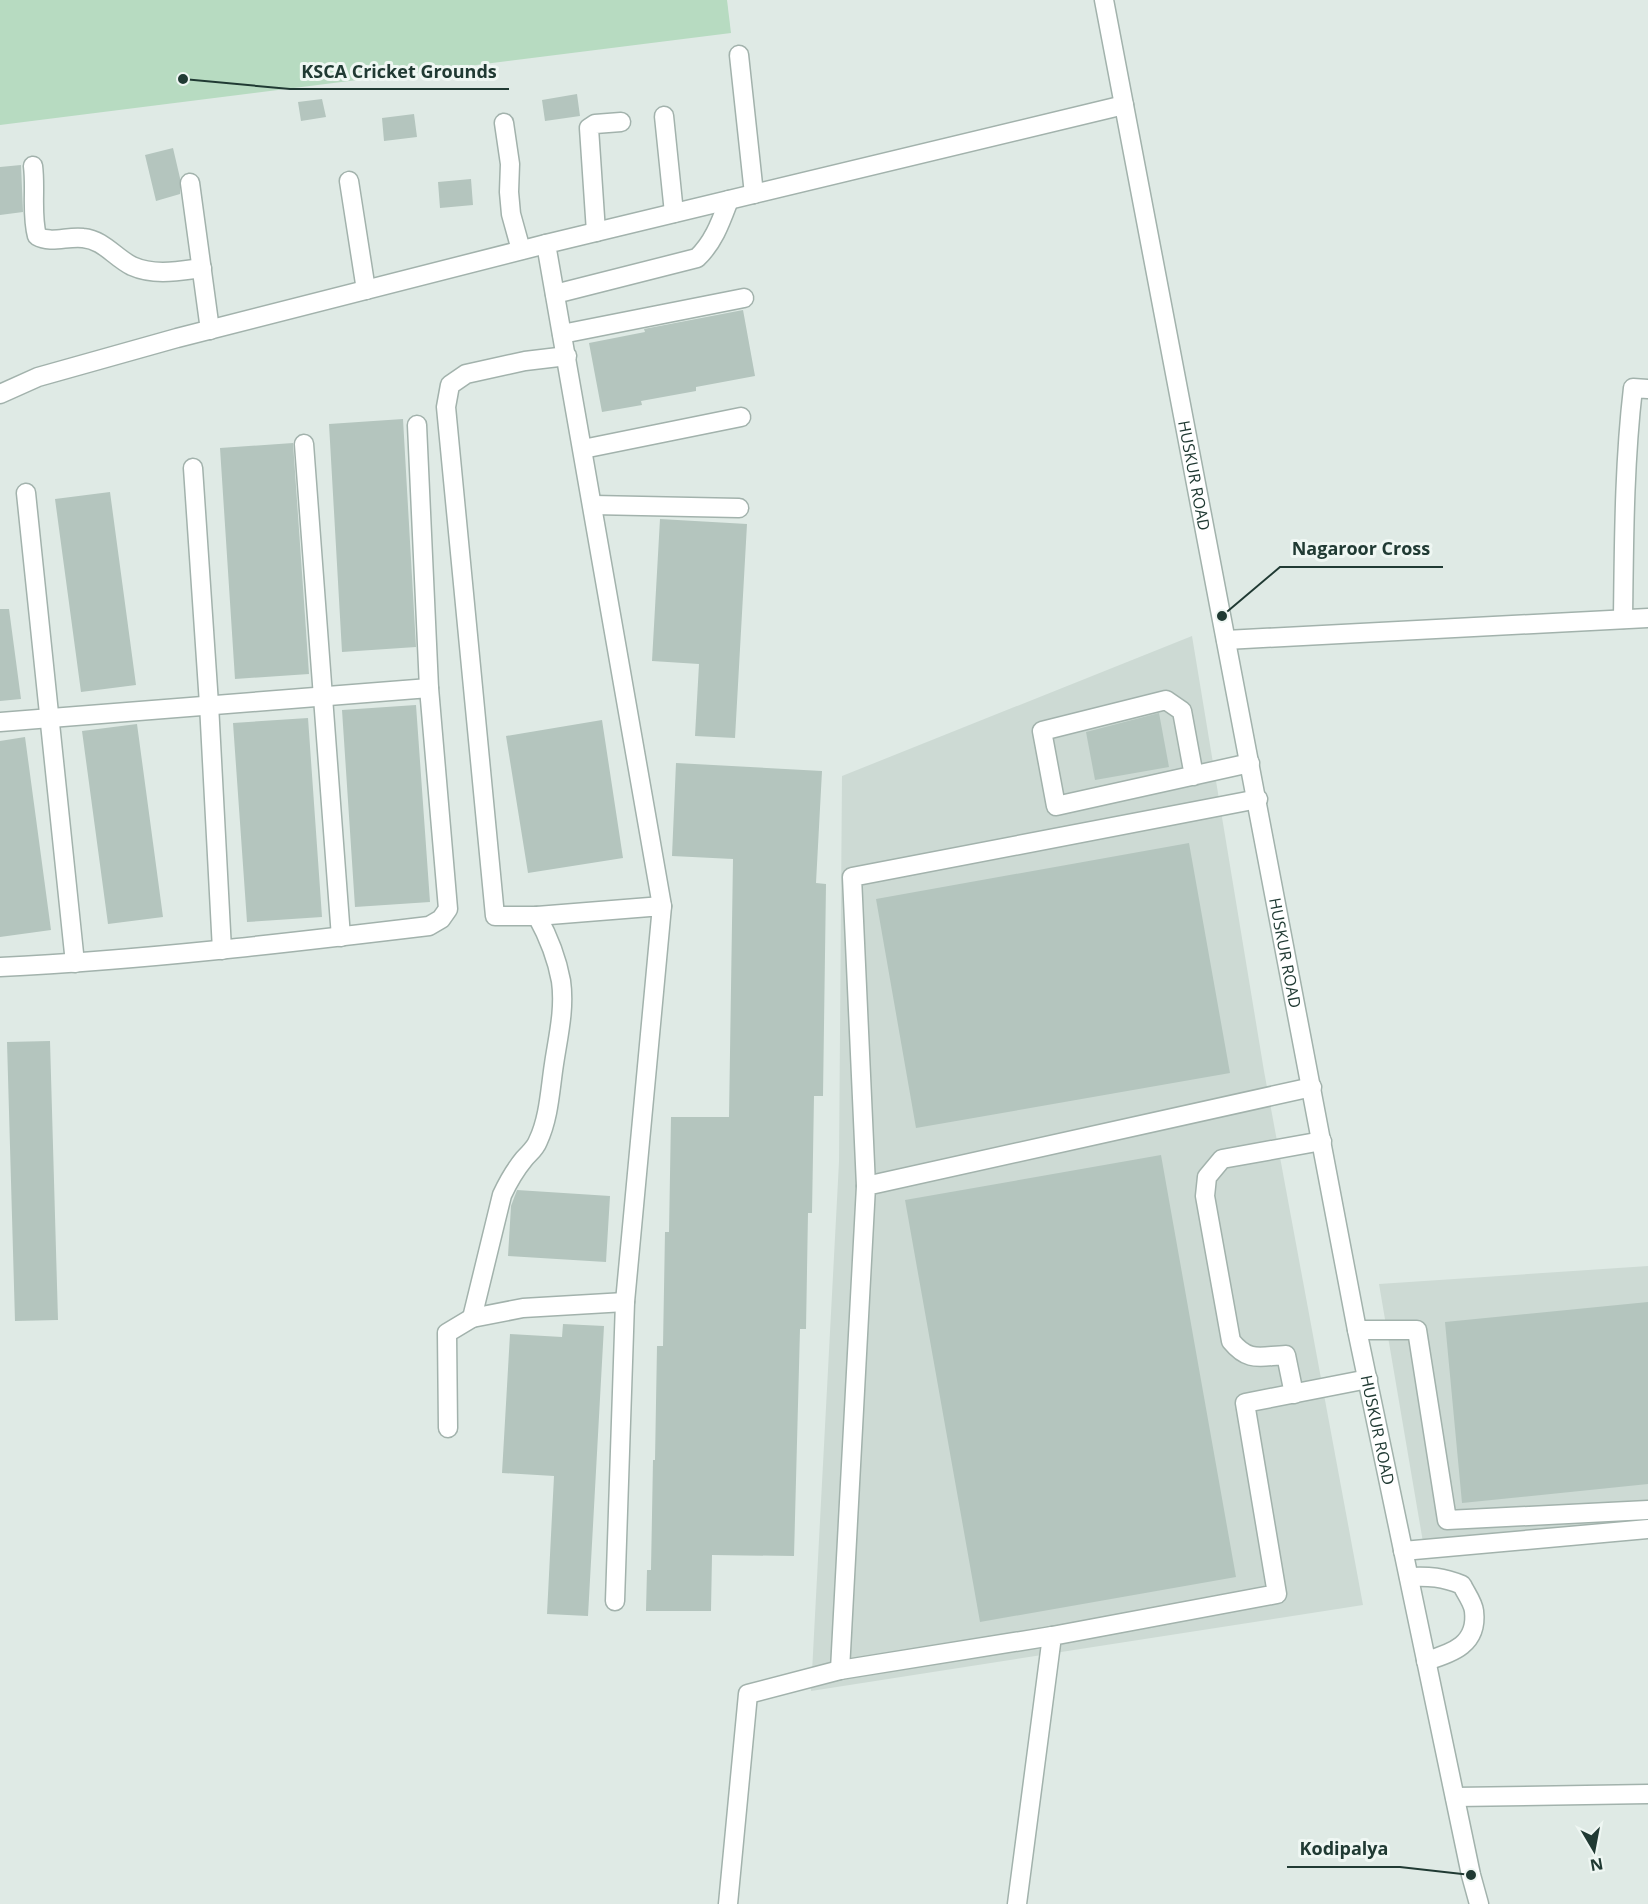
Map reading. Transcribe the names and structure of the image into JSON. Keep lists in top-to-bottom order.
{
  "streets": {
    "street": ["HUSKUR ROAD"]
  },
  "places": ["KSCA Cricket Grounds", "Nagaroor Cross", "Kodipalya"],
  "north": "bottom"
}
